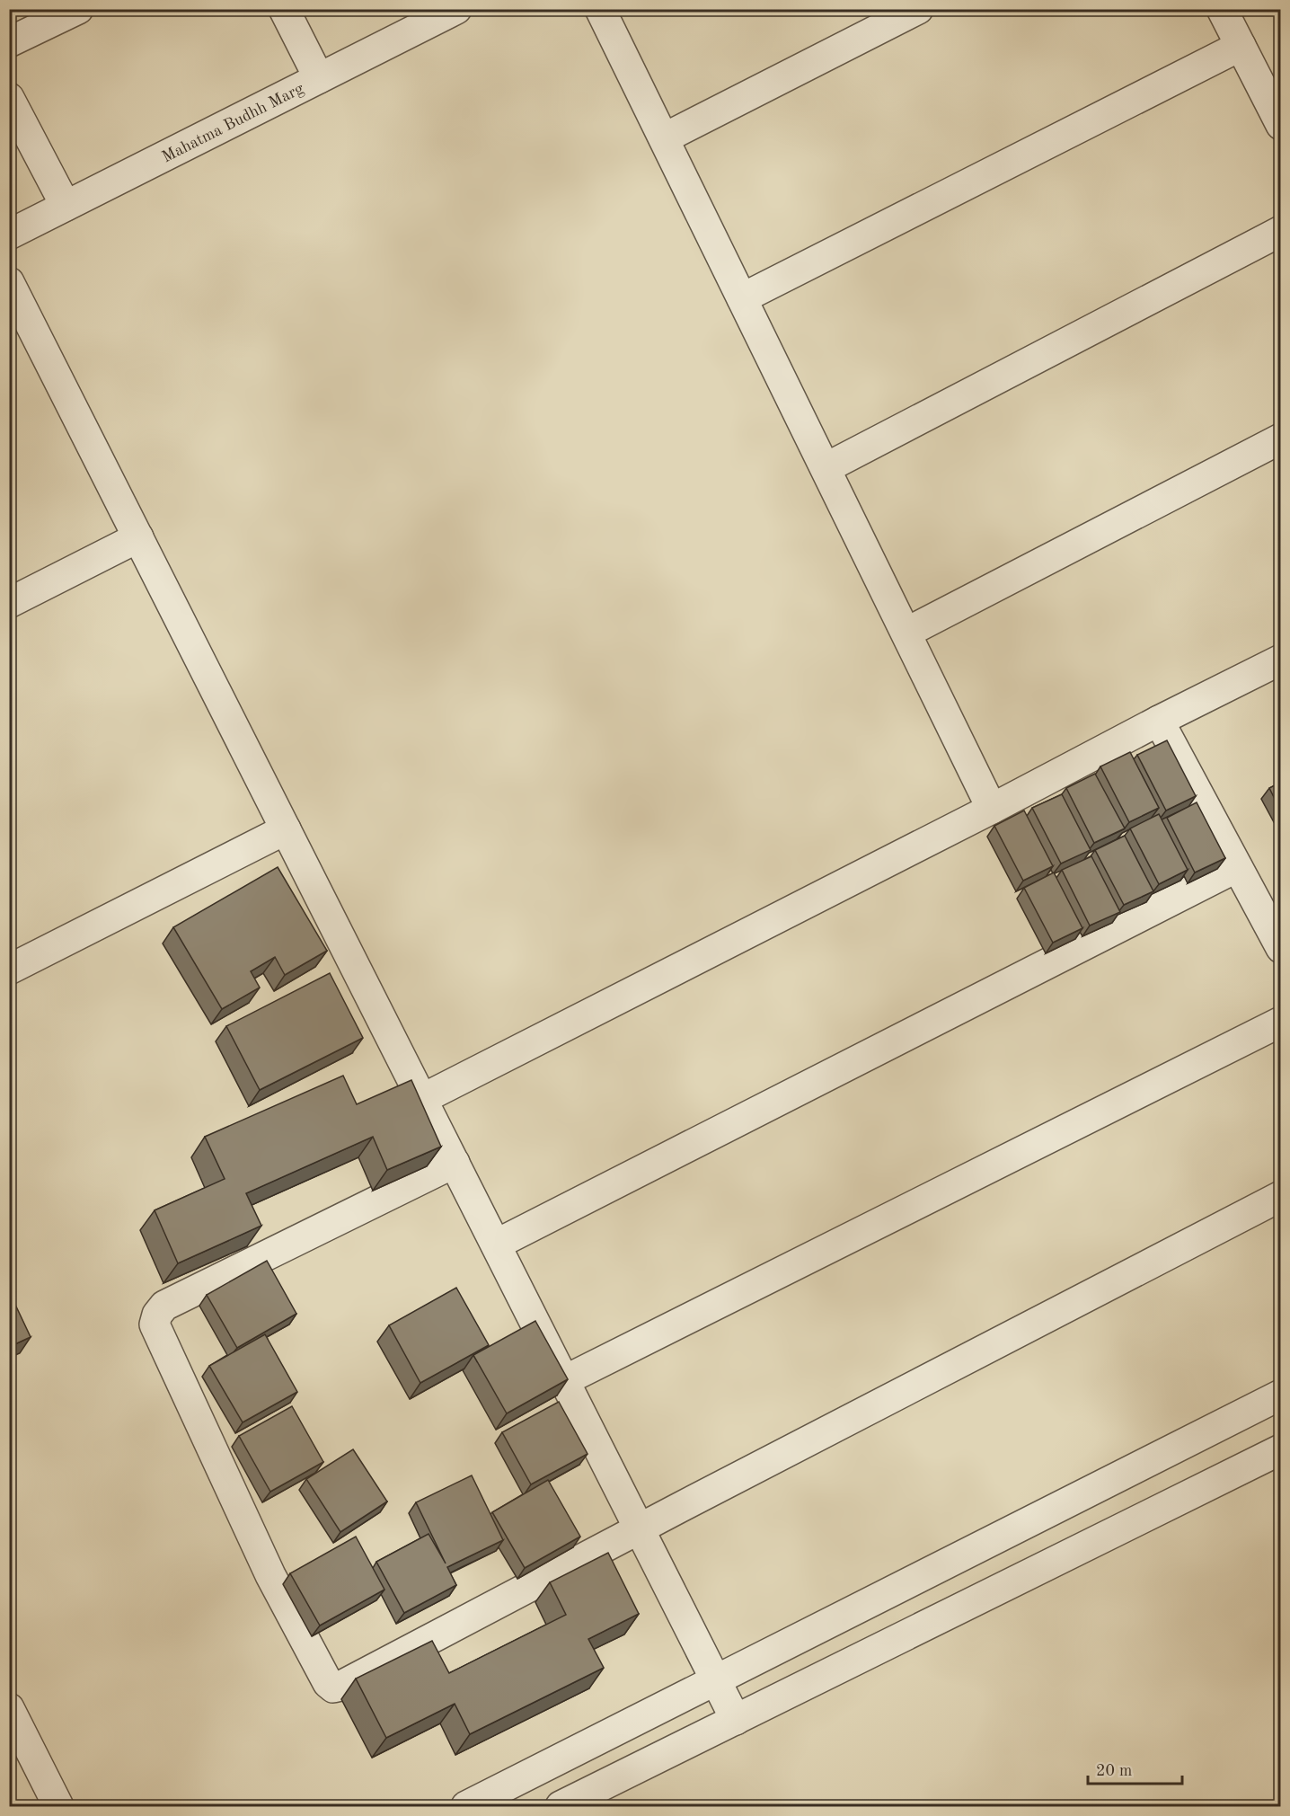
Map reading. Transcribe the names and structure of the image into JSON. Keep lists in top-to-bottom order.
{
  "streets": {
    "street": ["Mahatma Budhh Marg"]
  },
  "scale_bar": "20 m"
}
